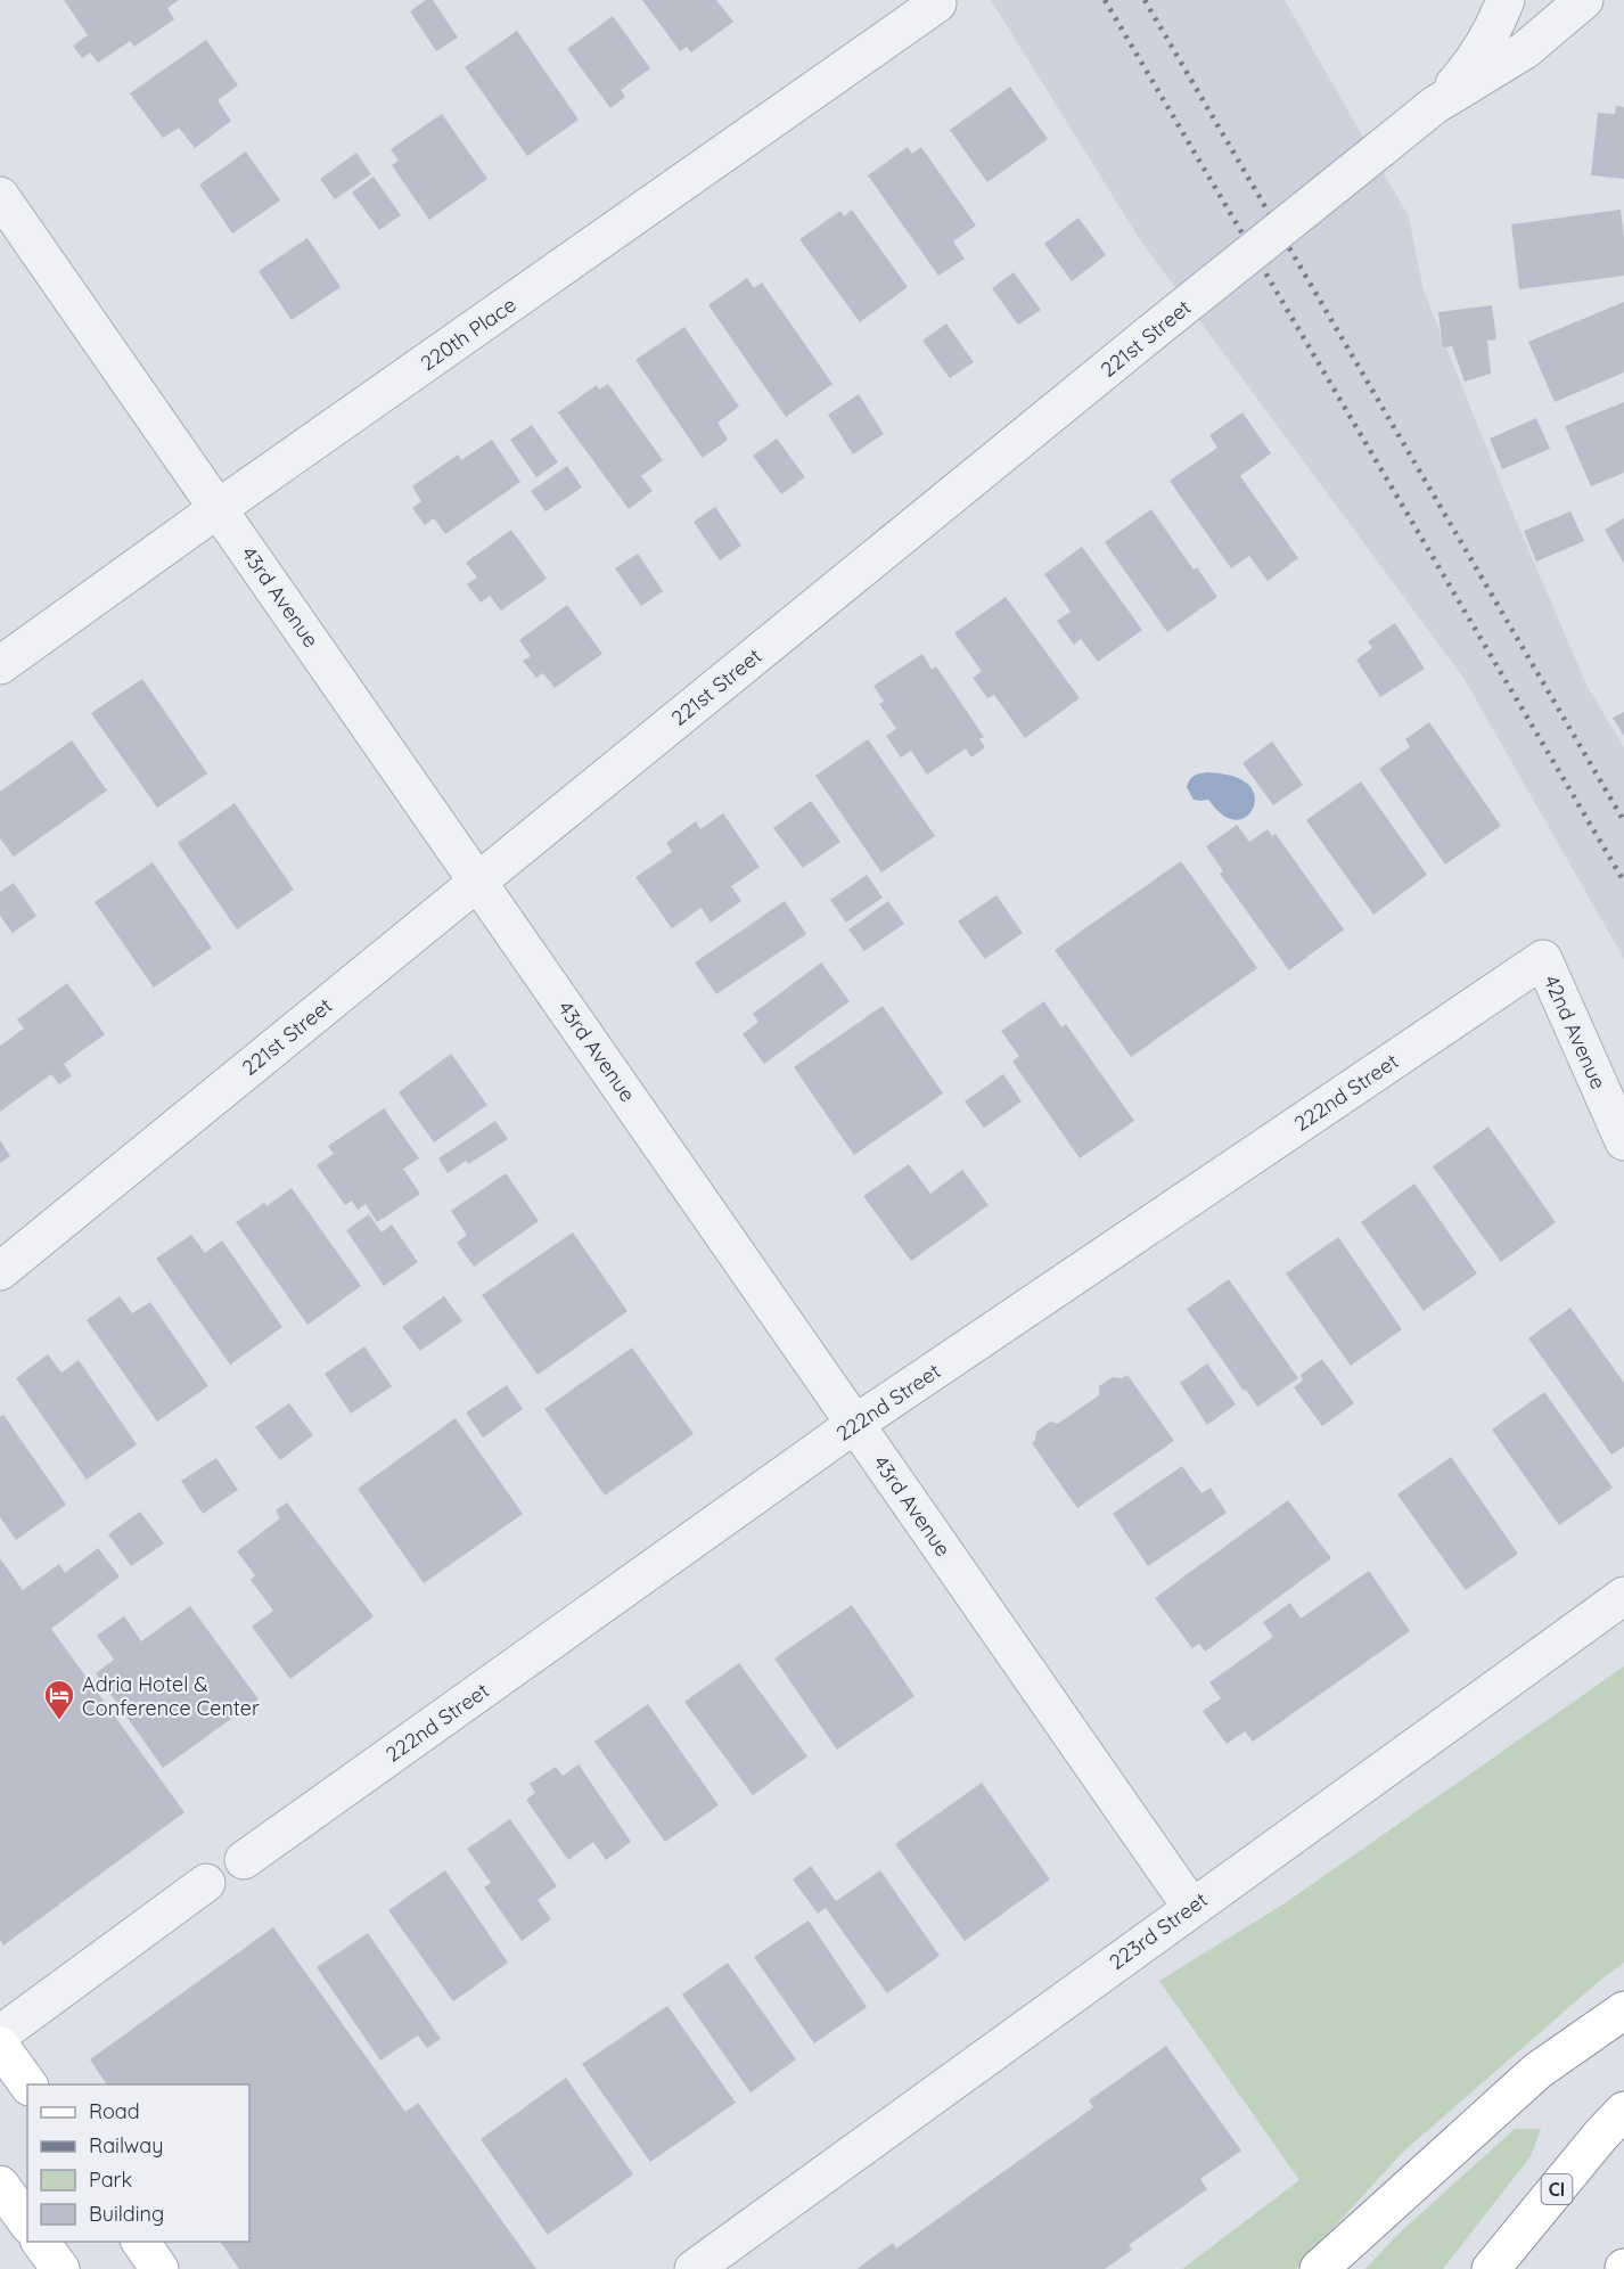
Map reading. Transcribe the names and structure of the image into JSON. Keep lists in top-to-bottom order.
{
  "streets": {
    "main road": ["CI"],
    "street": [
      "220th Place",
      "221st Street",
      "43rd Avenue",
      "42nd Avenue",
      "222nd Street",
      "223rd Street"
    ]
  },
  "crossings": [
    ["220th Place", "43rd Avenue"],
    ["221st Street", "43rd Avenue"],
    ["43rd Avenue", "222nd Street"],
    ["43rd Avenue", "223rd Street"],
    ["42nd Avenue", "222nd Street"]
  ],
  "places": {
    "hotel": ["Adria Hotel & Conference Center"]
  },
  "legend": [
    "Road",
    "Railway",
    "Park",
    "Building"
  ]
}
